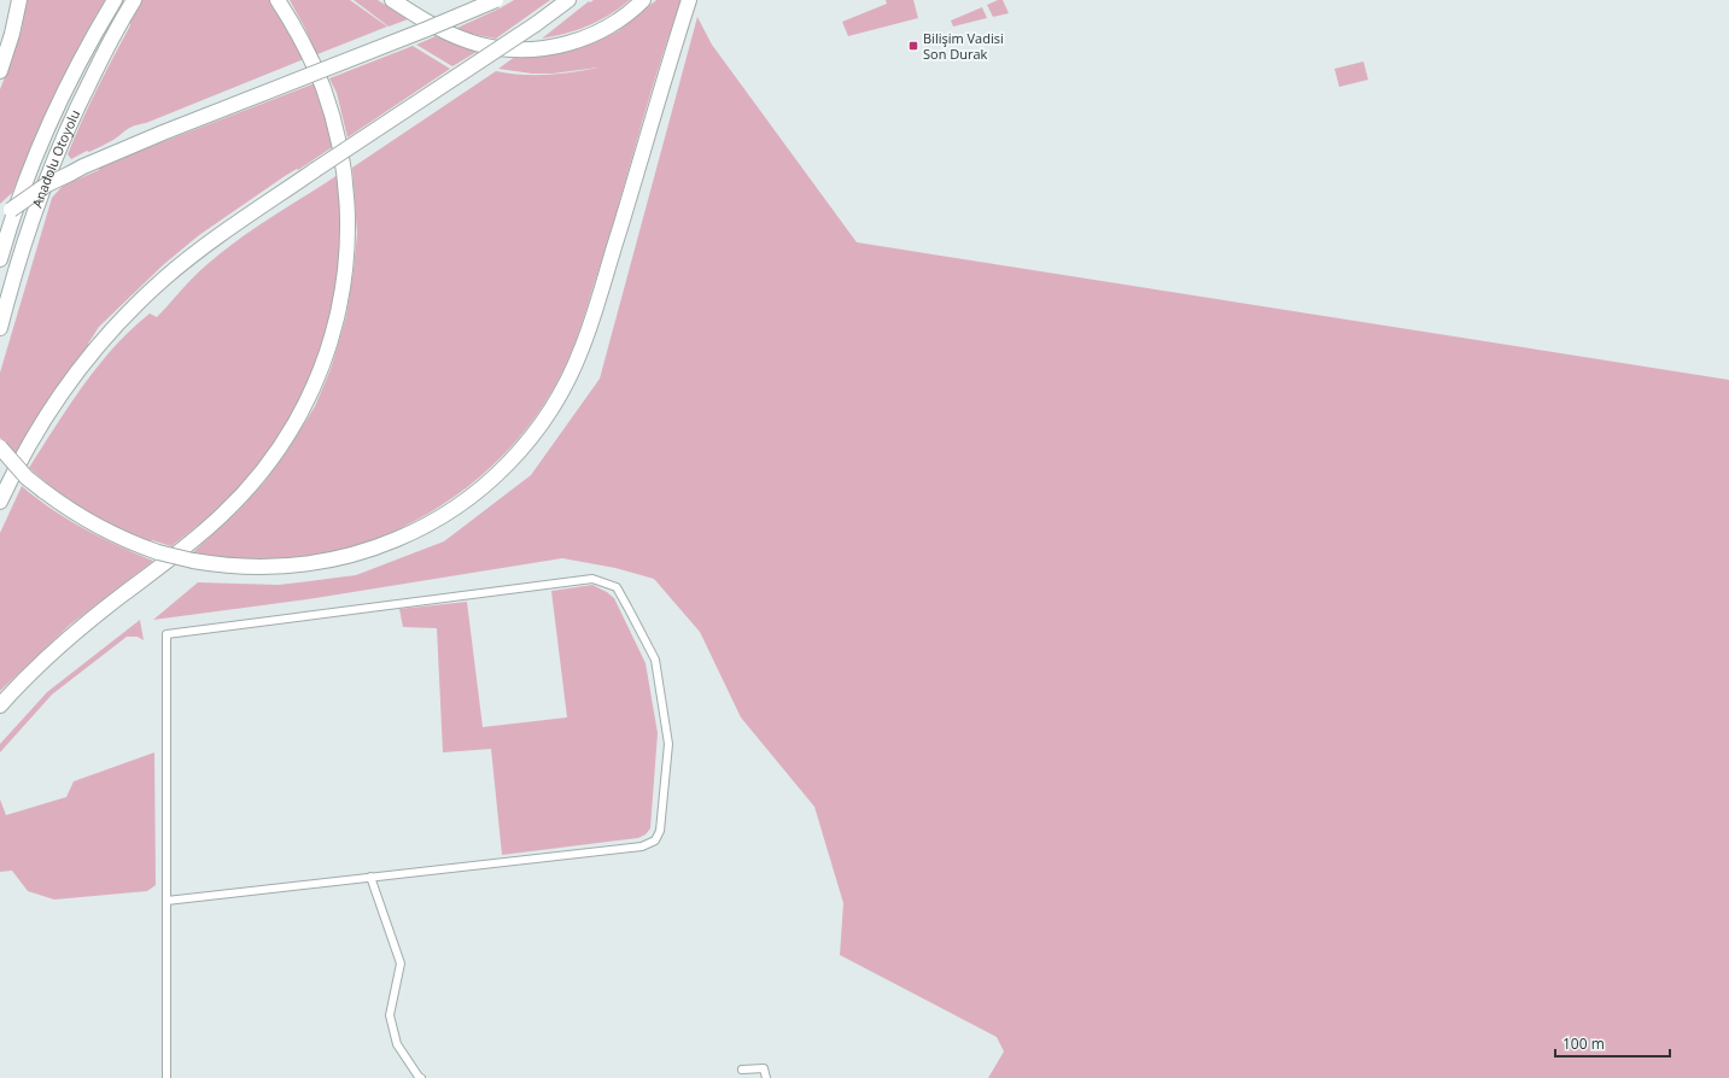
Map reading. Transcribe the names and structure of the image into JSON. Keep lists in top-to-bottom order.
{
  "streets": {
    "highway": ["Anadolu Otoyolu"]
  },
  "places": {
    "transit": ["Bilişim Vadisi Son Durak"]
  },
  "scale_bar": "100 m"
}
